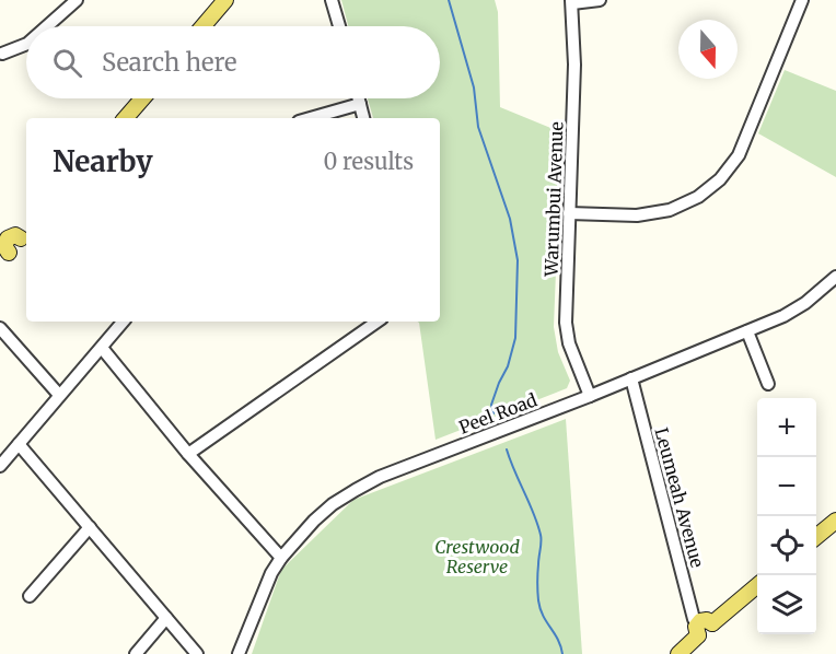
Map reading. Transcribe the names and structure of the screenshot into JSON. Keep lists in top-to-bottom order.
{
  "streets": {
    "street": ["Warumbui Avenue", "Peel Road", "Leumeah Avenue"]
  },
  "crossings": [
    ["Warumbui Avenue", "Peel Road"],
    ["Peel Road", "Leumeah Avenue"]
  ],
  "parks": ["Crestwood Reserve"],
  "north": "bottom",
  "page": {
    "search": "Search here",
    "heading": ["Nearby", "0 results"],
    "map_buttons": ["+", "−"]
  }
}
